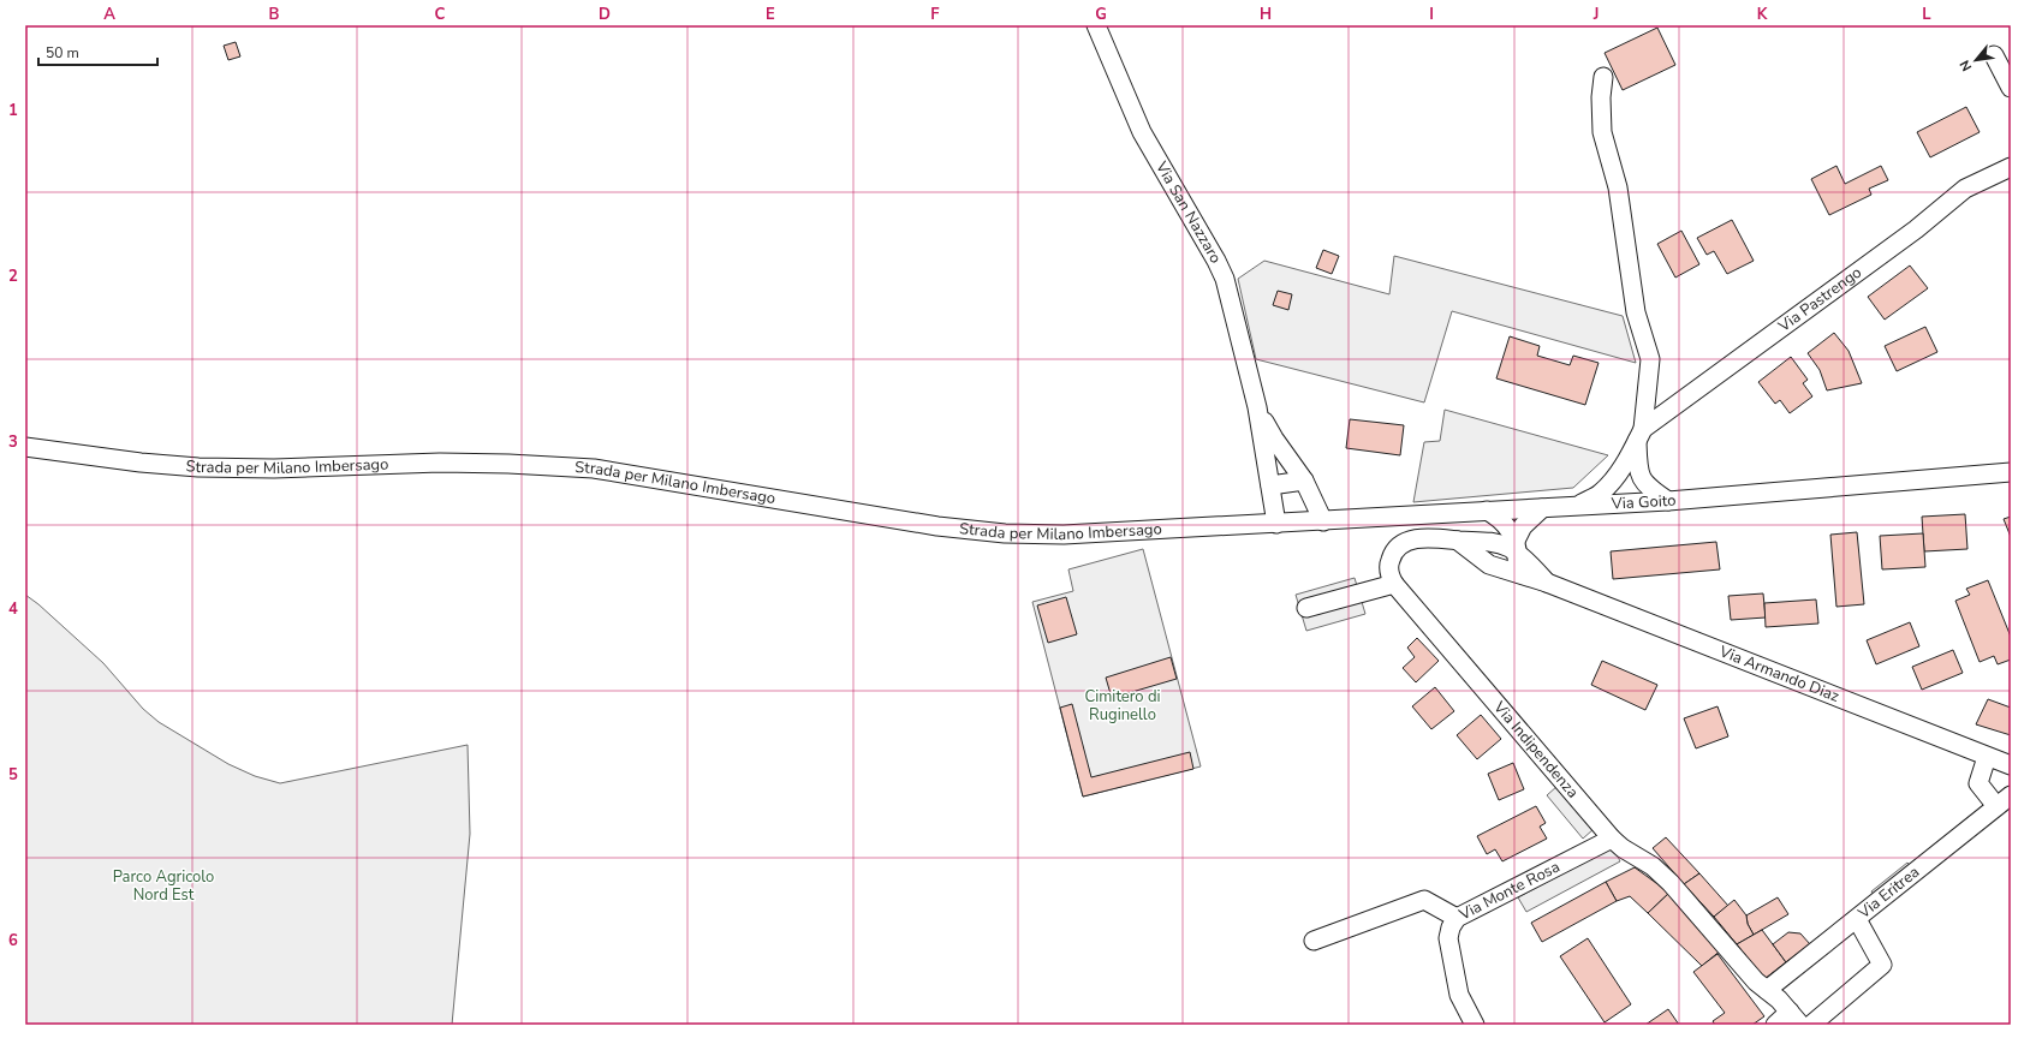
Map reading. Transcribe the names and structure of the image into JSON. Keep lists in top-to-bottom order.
{
  "streets": {
    "street": [
      "Via San Nazzaro",
      "Via Pastrengo",
      "Strada per Milano Imbersago",
      "Via Goito",
      "Via Armando Diaz",
      "Via Indipendenza",
      "Via Monte Rosa",
      "Via Eritrea"
    ]
  },
  "crossings": [
    ["Via San Nazzaro", "Strada per Milano Imbersago"],
    ["Via San Nazzaro", "Via Goito"],
    ["Via Pastrengo", "Via Goito"],
    ["Strada per Milano Imbersago", "Via Goito"],
    ["Via Armando Diaz", "Via Indipendenza"],
    ["Via Indipendenza", "Via Monte Rosa"],
    ["Via Indipendenza", "Via Eritrea"]
  ],
  "parks": ["Cimitero di Ruginello", "Parco Agricolo Nord Est"],
  "scale_bar": "50 m",
  "north": "bottom left",
  "grid": {
    "columns": [
      "A",
      "B",
      "C",
      "D",
      "E",
      "F",
      "G",
      "H",
      "I",
      "J",
      "K",
      "L"
    ],
    "rows": [
      "1",
      "2",
      "3",
      "4",
      "5",
      "6"
    ]
  }
}
